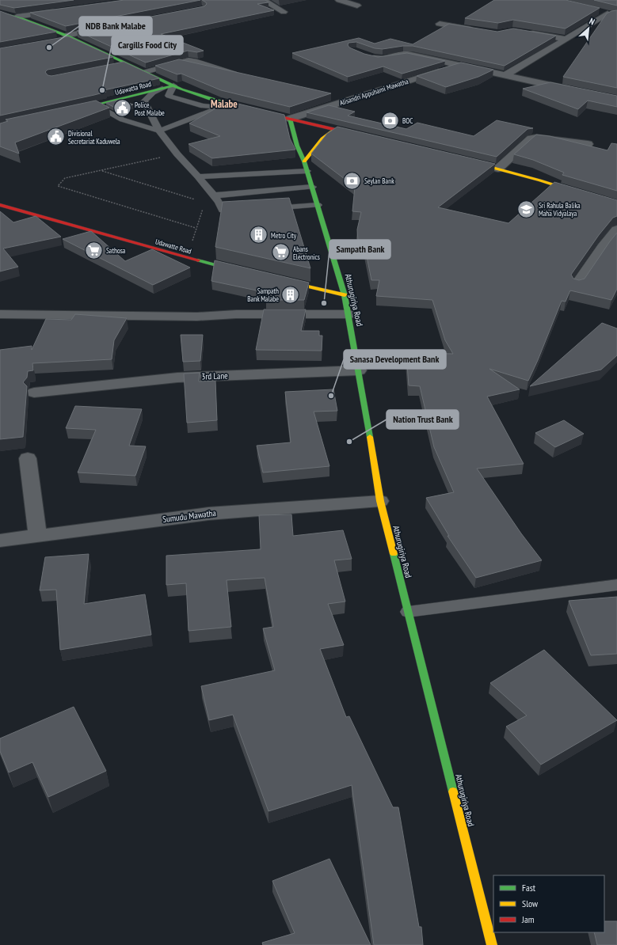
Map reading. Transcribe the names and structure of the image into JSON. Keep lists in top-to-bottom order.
{
  "streets": {
    "main road": ["Udawatta Road", "Udawatte Road", "Athurugiriya Road"],
    "street": ["Alisandri Appuhami Mawatha", "3rd Lane", "Sumudu Mawatha"]
  },
  "crossings": [
    ["Alisandri Appuhami Mawatha", "Athurugiriya Road"],
    ["Athurugiriya Road", "3rd Lane"],
    ["Athurugiriya Road", "Sumudu Mawatha"]
  ],
  "districts": ["Malabe"],
  "places": {
    "other": [
      "NDB Bank Malabe",
      "Cargills Food City",
      "Sampath Bank",
      "Sanasa Development Bank",
      "Nation Trust Bank"
    ],
    "public building": ["Police Post Malabe", "Divisional Secretariat Kaduwela"],
    "bank": ["BOC", "Seylan Bank"],
    "school or university": ["Sri Rahula Balika Maha Vidyalaya"],
    "building": ["Metro City", "Sampath Bank Malabe"],
    "supermarket": ["Sathosa", "Abans Electronics"]
  },
  "legend": ["Fast", "Slow", "Jam"],
  "north": "top right"
}
